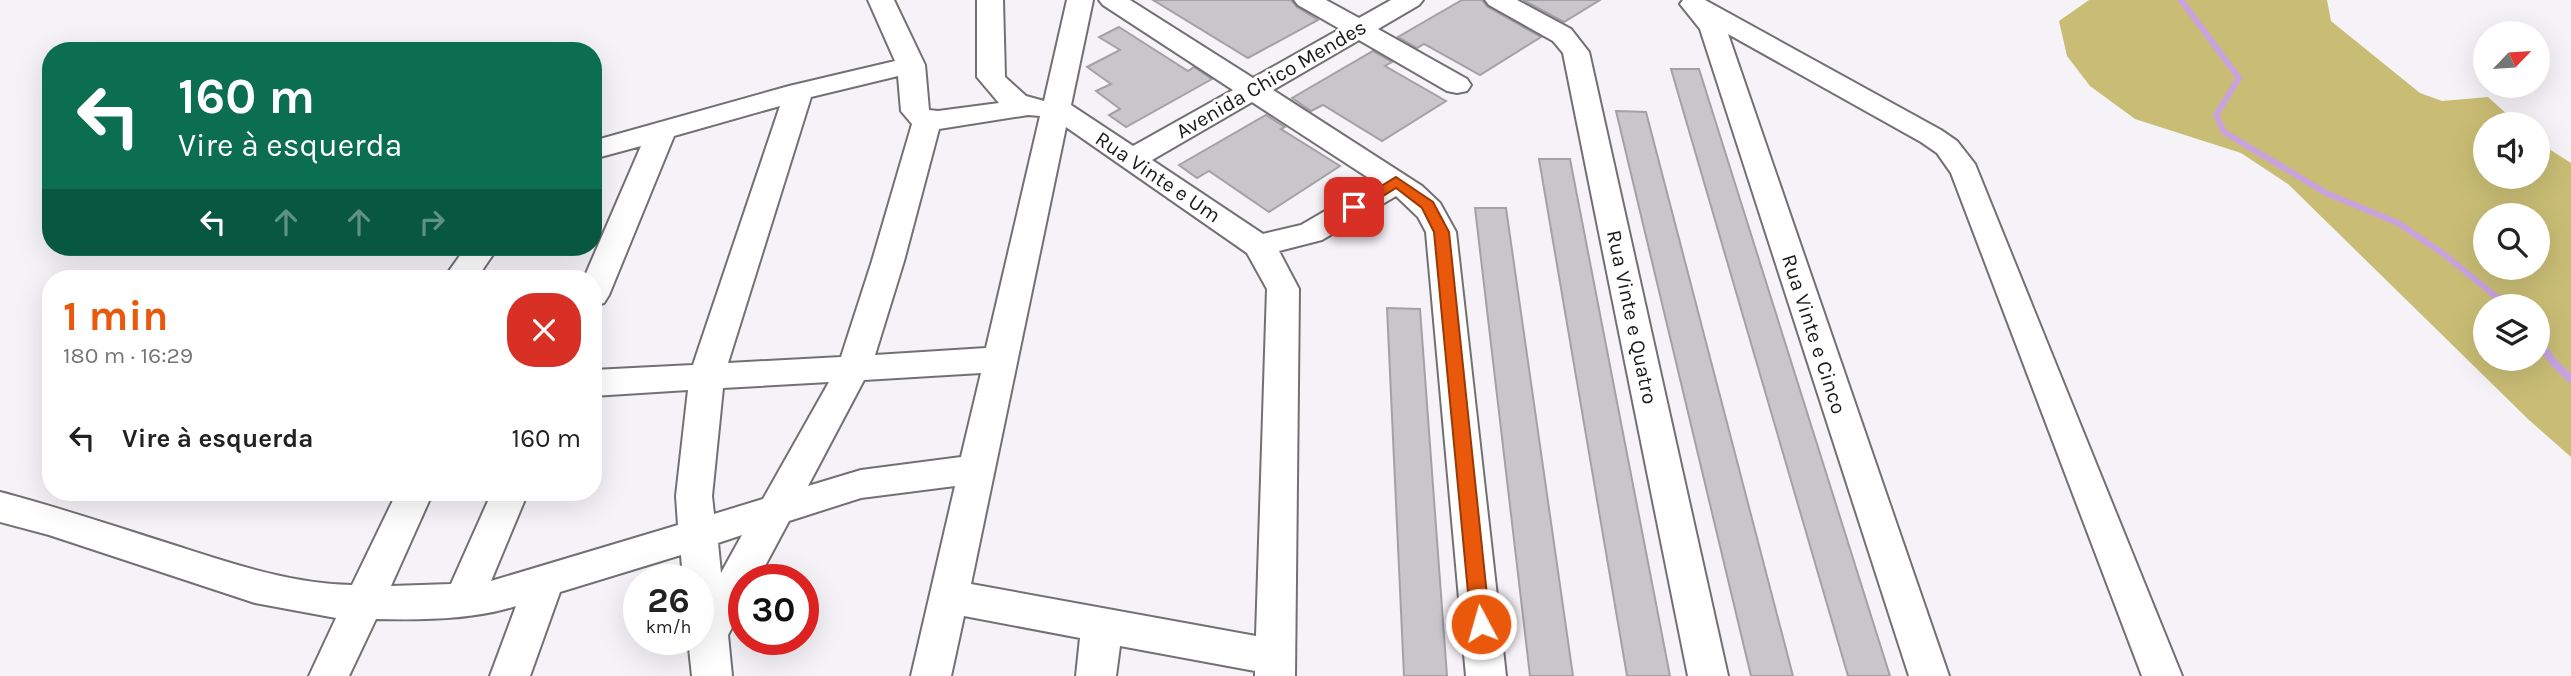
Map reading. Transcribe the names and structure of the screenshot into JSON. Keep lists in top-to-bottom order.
{
  "streets": {
    "street": [
      "Avenida Chico Mendes",
      "Rua Vinte e Um",
      "Rua Vinte e Quatro",
      "Rua Vinte e Cinco"
    ]
  },
  "crossings": [
    ["Avenida Chico Mendes", "Rua Vinte e Um"]
  ],
  "north": "top right",
  "page": {
    "turn": ["160 m", "Vire à esquerda"],
    "heading": ["1 min", "180 m · 16:29"],
    "list": [
      {
        "name": "Vire à esquerda",
        "value": "160 m"
      }
    ],
    "speed": "26 km/h",
    "limit": "30"
  }
}
